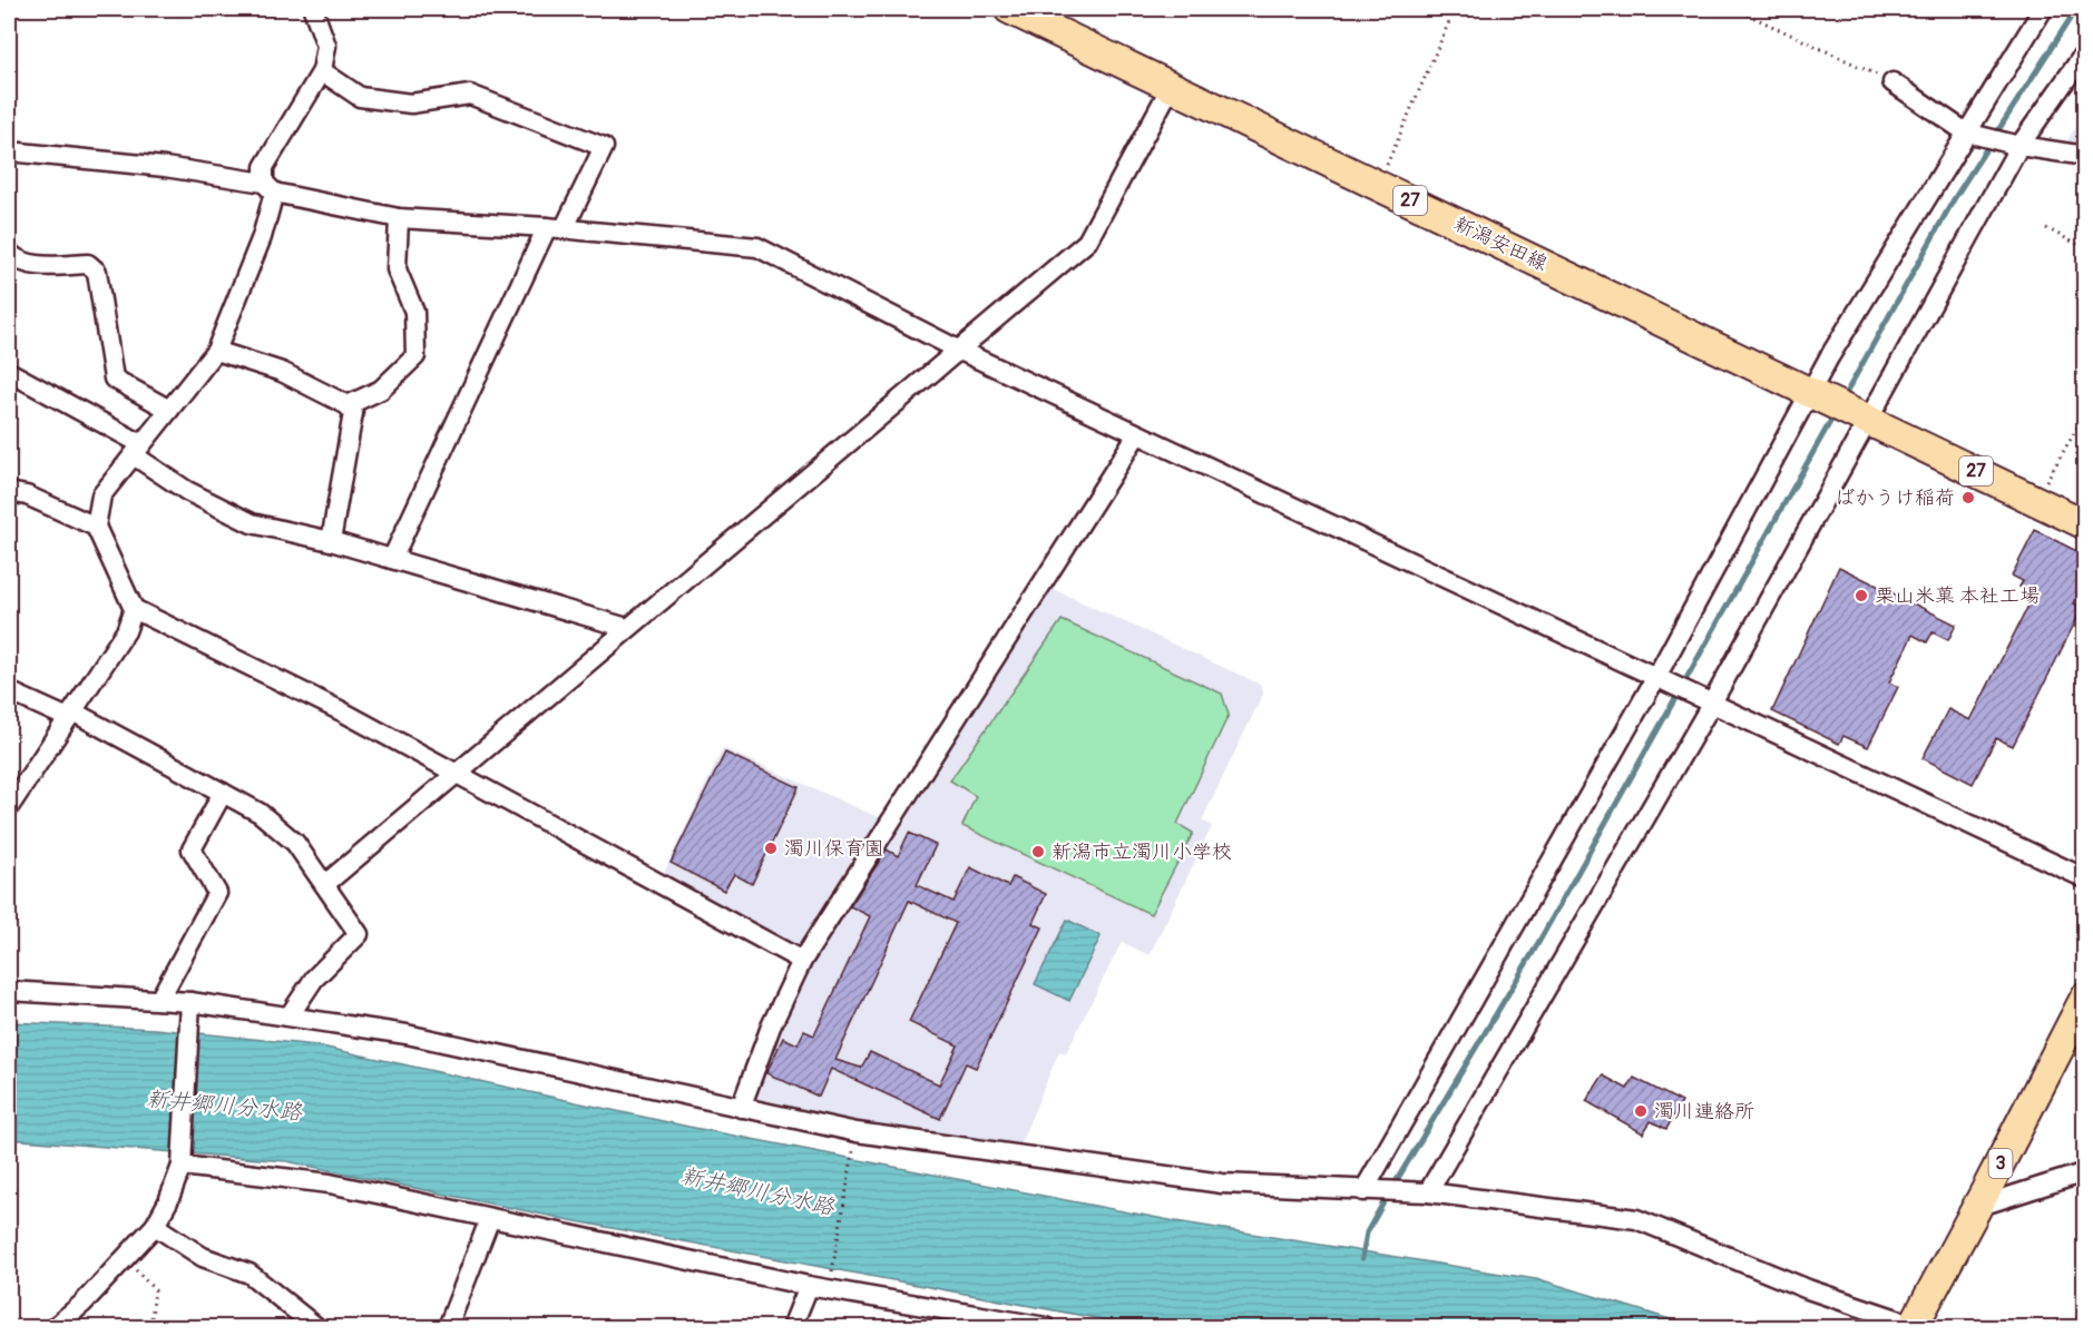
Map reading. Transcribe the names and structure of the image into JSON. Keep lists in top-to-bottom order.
{
  "streets": {
    "main road": ["27", "新潟安田線", "3"]
  },
  "crossings": [
    ["27", "新潟安田線"]
  ],
  "water": ["新井郷川分水路"],
  "places": [
    "ばかうけ稲荷",
    "栗山米菓 本社工場",
    "濁川保育園",
    "新潟市立濁川小学校",
    "濁川連絡所"
  ]
}
